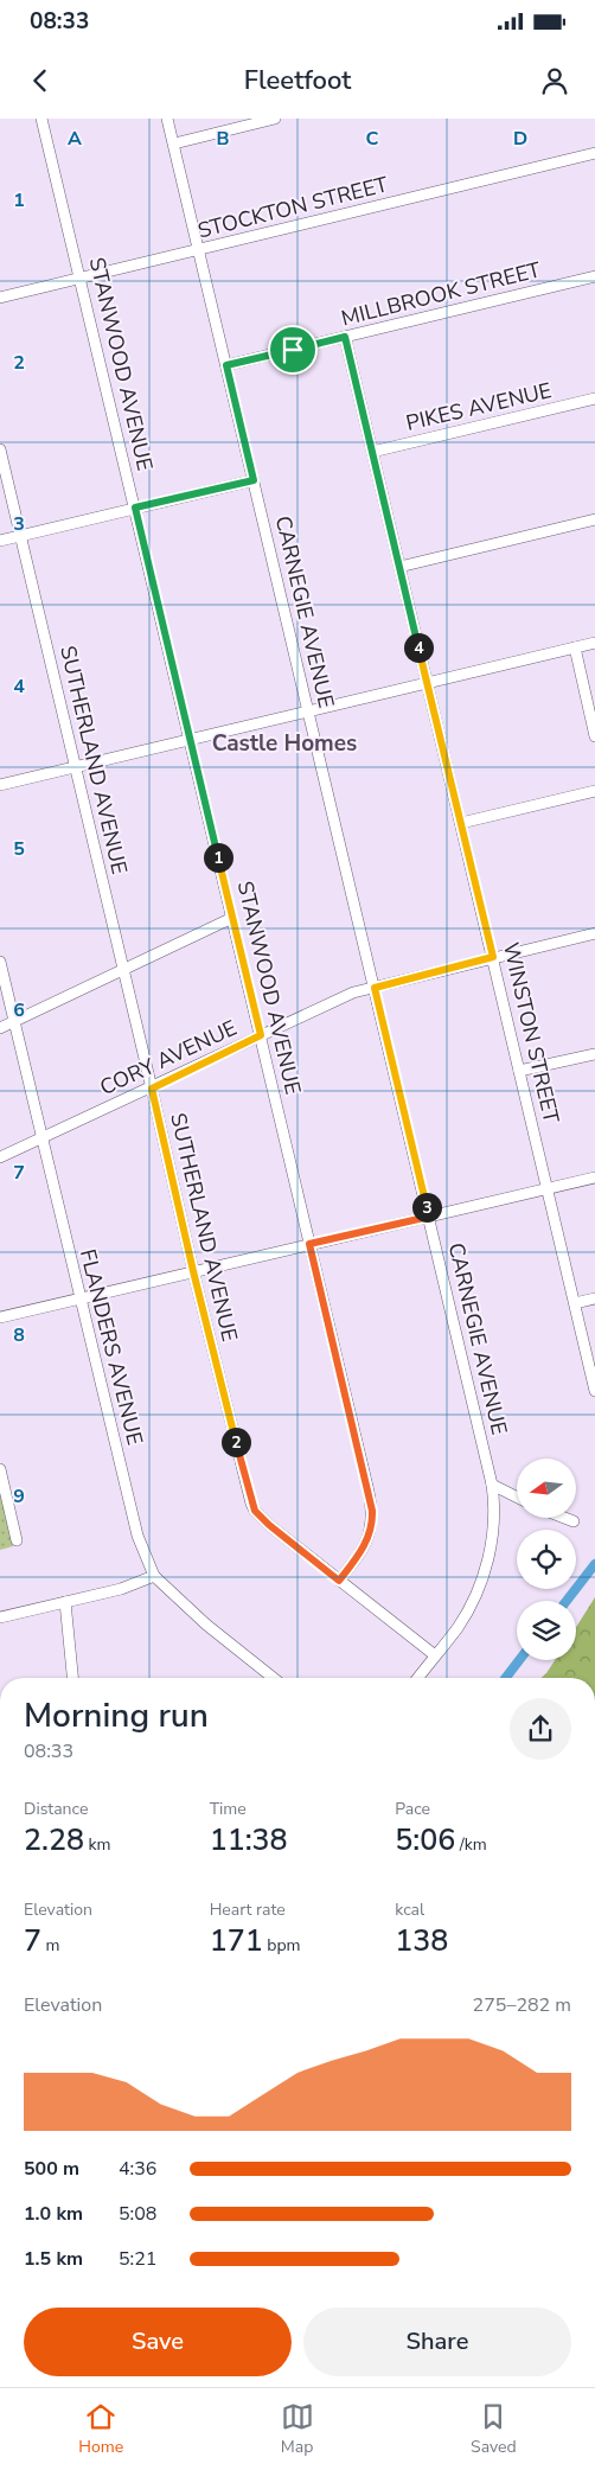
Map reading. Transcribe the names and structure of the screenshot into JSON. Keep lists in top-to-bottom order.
{
  "streets": {
    "street": [
      "STOCKTON STREET",
      "MILLBROOK STREET",
      "STANWOOD AVENUE",
      "PIKES AVENUE",
      "CARNEGIE AVENUE",
      "SUTHERLAND AVENUE",
      "WINSTON STREET",
      "CORY AVENUE",
      "FLANDERS AVENUE"
    ]
  },
  "crossings": [
    ["STOCKTON STREET", "STANWOOD AVENUE"],
    ["STOCKTON STREET", "CARNEGIE AVENUE"],
    ["MILLBROOK STREET", "CARNEGIE AVENUE"],
    ["MILLBROOK STREET", "WINSTON STREET"],
    ["STANWOOD AVENUE", "SUTHERLAND AVENUE"],
    ["STANWOOD AVENUE", "CORY AVENUE"],
    ["PIKES AVENUE", "WINSTON STREET"],
    ["CARNEGIE AVENUE", "SUTHERLAND AVENUE"],
    ["CARNEGIE AVENUE", "CORY AVENUE"],
    ["SUTHERLAND AVENUE", "CORY AVENUE"],
    ["WINSTON STREET", "CORY AVENUE"],
    ["CORY AVENUE", "FLANDERS AVENUE"]
  ],
  "districts": ["Castle Homes"],
  "north": "left",
  "page": {
    "status": "08:33",
    "header": "Fleetfoot",
    "pins": [
      "4",
      "1",
      "3",
      "2"
    ],
    "heading": ["Morning run", "08:33"],
    "stats": [
      ["Distance", "2.28 km"],
      ["Time", "11:38"],
      ["Pace", "5:06 /km"],
      ["Elevation", "7 m"],
      ["Heart rate", "171 bpm"],
      ["kcal", "138"]
    ],
    "chart": ["Elevation", "275–282 m"],
    "list": [
      {
        "name": "500 m",
        "note": "4:36"
      },
      {
        "name": "1.0 km",
        "note": "5:08"
      },
      {
        "name": "1.5 km",
        "note": "5:21"
      }
    ],
    "buttons": ["Save", "Share"],
    "tabs": ["Home", "Map", "Saved"]
  },
  "grid": {
    "columns": [
      "A",
      "B",
      "C",
      "D"
    ],
    "rows": [
      "1",
      "2",
      "3",
      "4",
      "5",
      "6",
      "7",
      "8",
      "9"
    ]
  }
}
